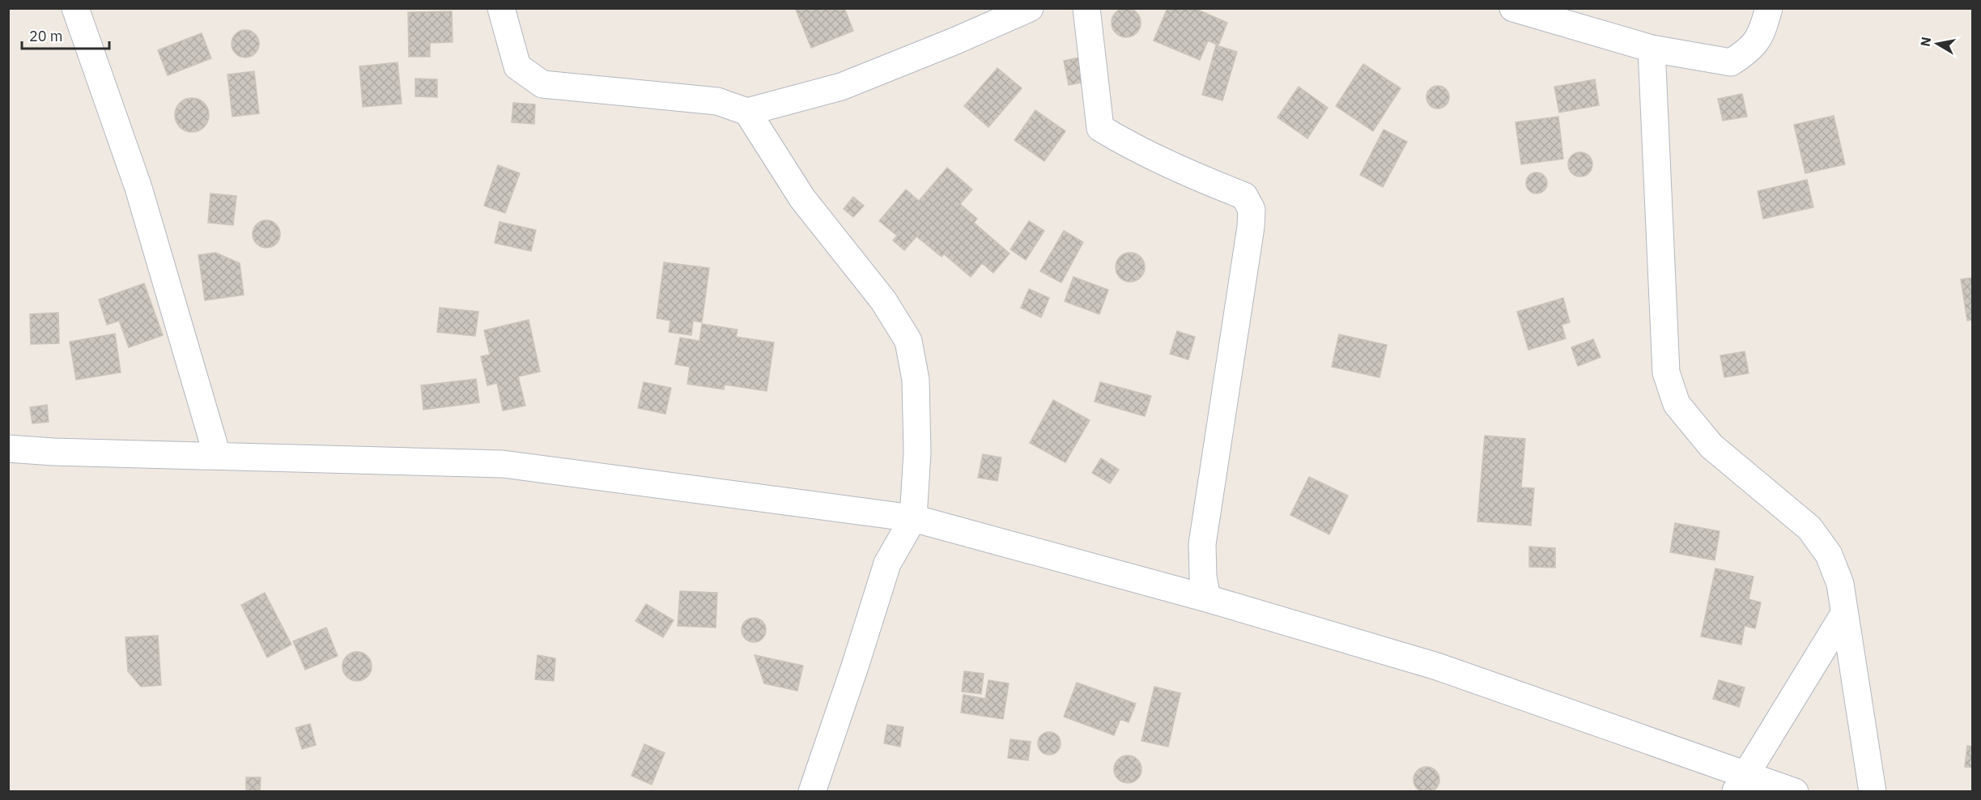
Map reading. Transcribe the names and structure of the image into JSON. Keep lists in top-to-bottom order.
{
  "scale_bar": "20 m",
  "north": "left"
}
